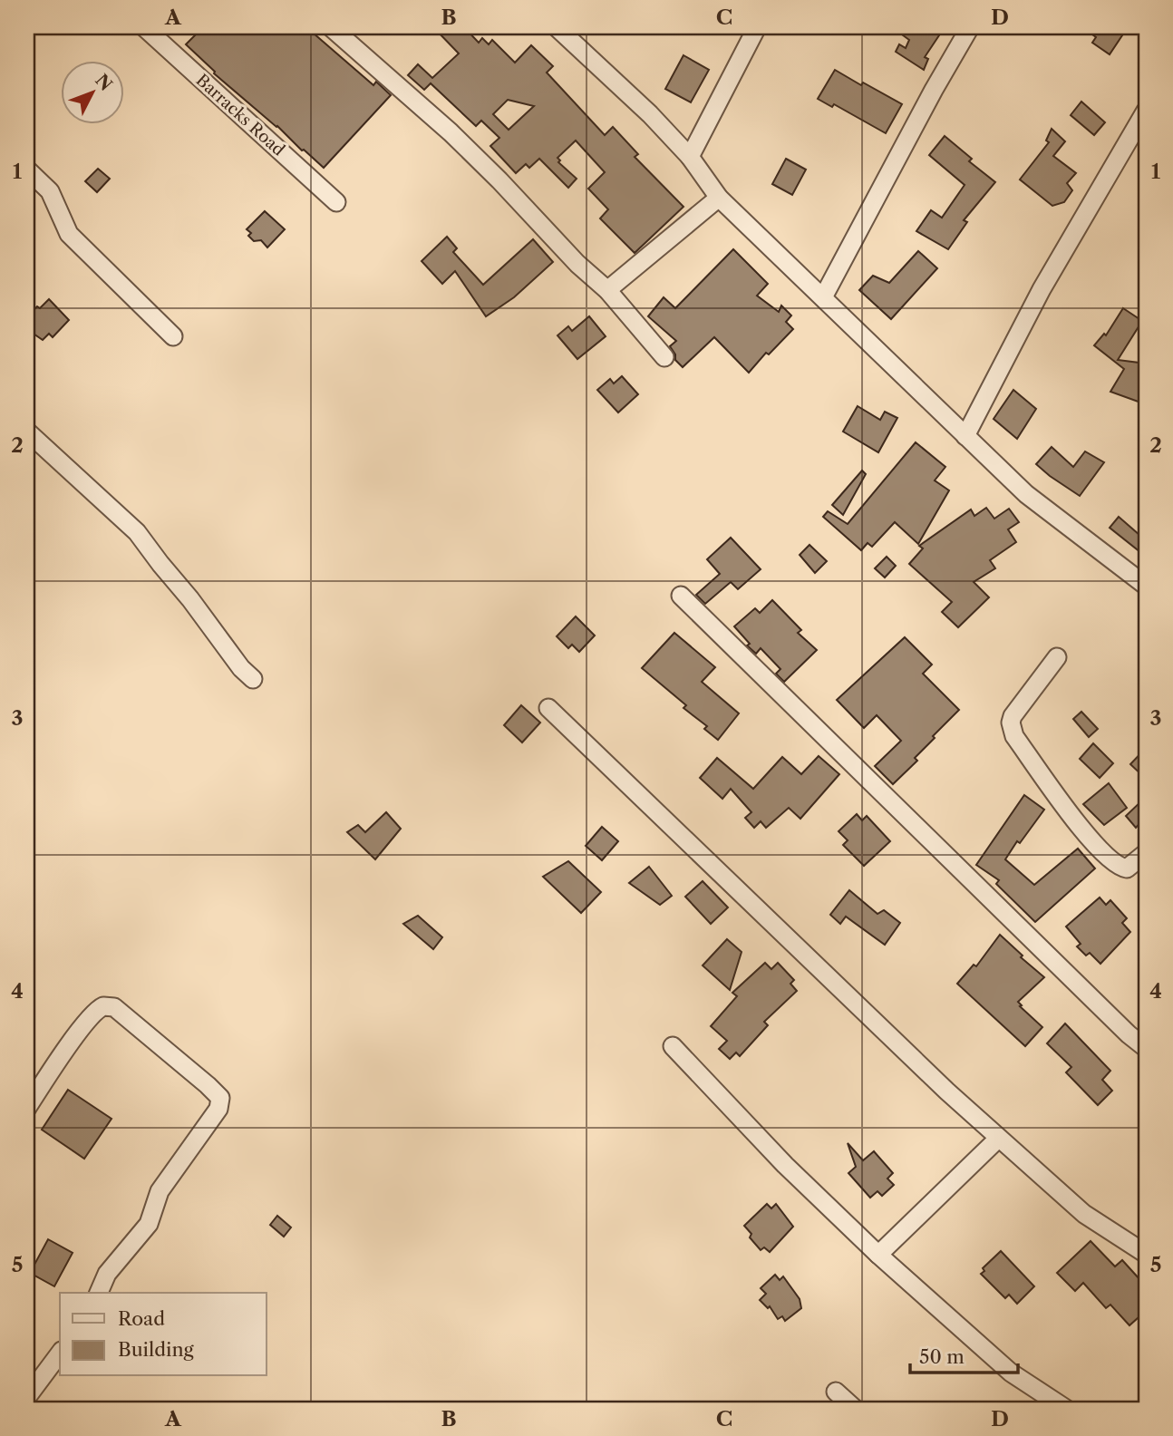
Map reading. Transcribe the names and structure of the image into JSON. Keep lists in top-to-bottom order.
{
  "streets": {
    "street": ["Barracks Road"]
  },
  "legend": ["Road", "Building"],
  "scale_bar": "50 m",
  "north": "top right",
  "grid": {
    "columns": [
      "A",
      "B",
      "C",
      "D"
    ],
    "rows": [
      "1",
      "2",
      "3",
      "4",
      "5"
    ]
  }
}
